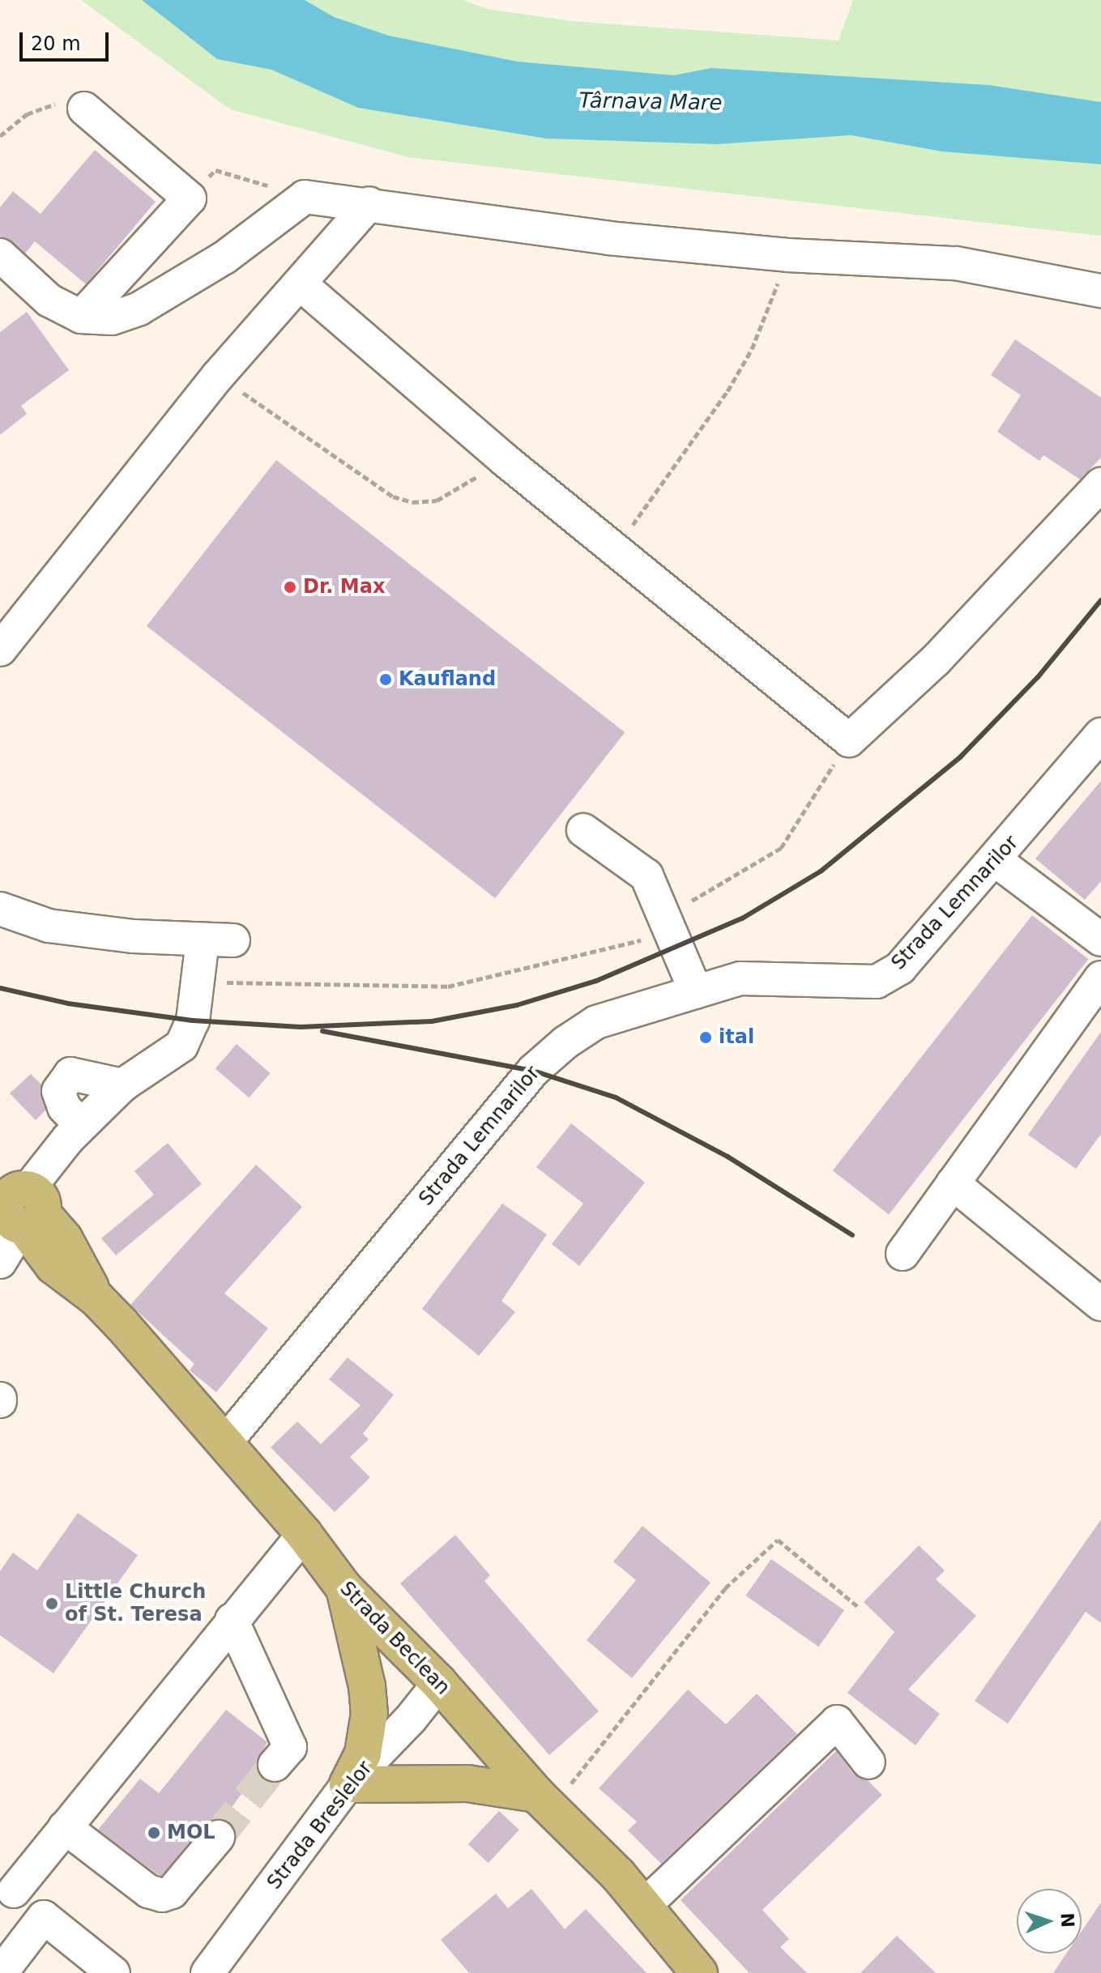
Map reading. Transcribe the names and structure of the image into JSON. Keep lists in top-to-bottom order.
{
  "streets": {
    "main road": ["Strada Beclean"],
    "street": ["Strada Lemnarilor", "Strada Breslelor"]
  },
  "crossings": [
    ["Strada Lemnarilor", "Strada Beclean"],
    ["Strada Beclean", "Strada Breslelor"]
  ],
  "water": ["Târnava Mare"],
  "places": [
    "Dr. Max",
    "Kaufland",
    "ital",
    "Little Church of St. Teresa",
    "MOL"
  ],
  "scale_bar": "20 m",
  "north": "right"
}
